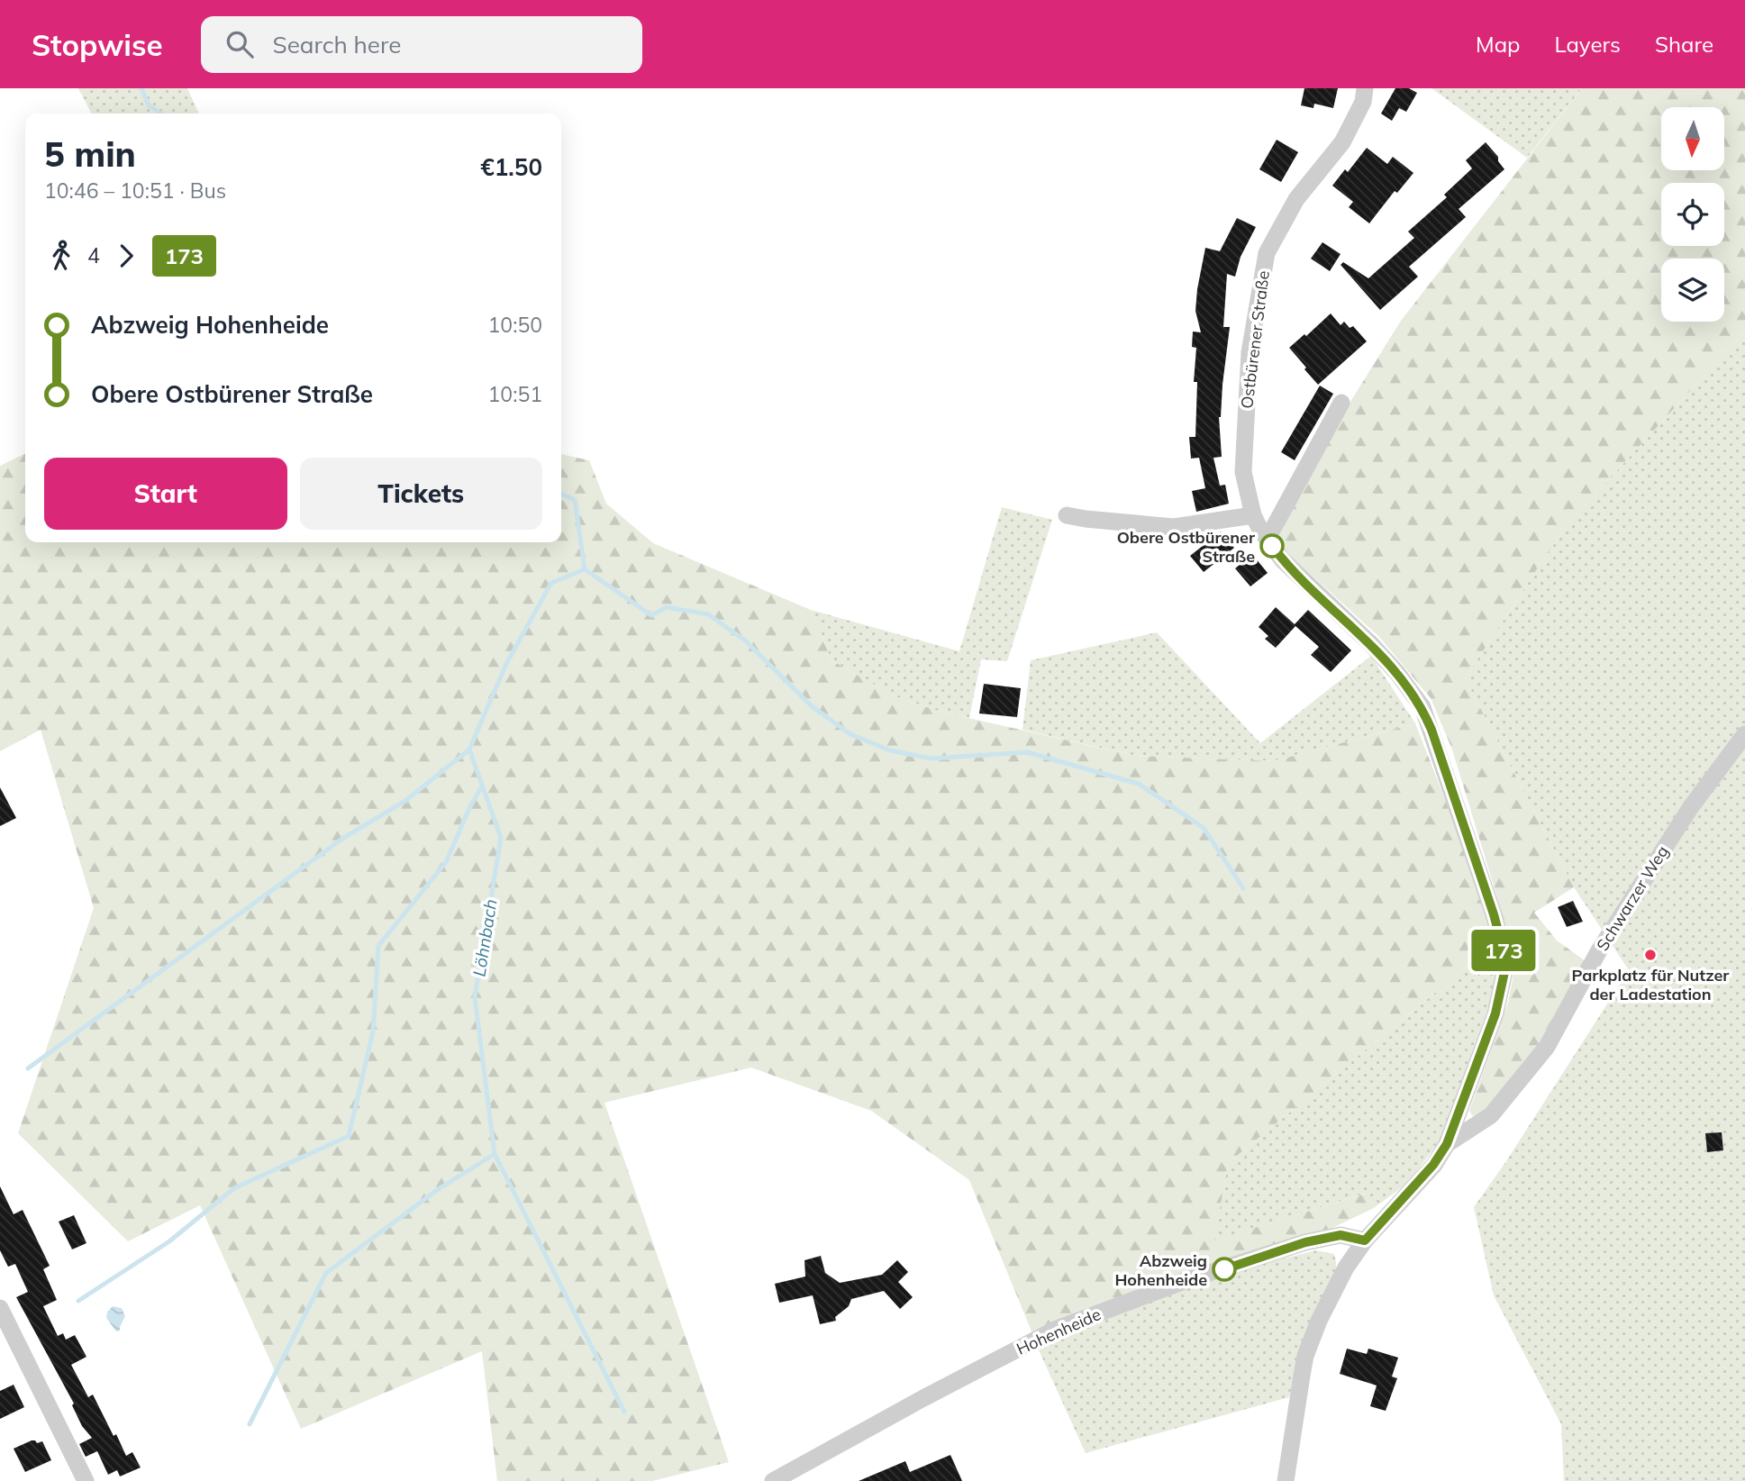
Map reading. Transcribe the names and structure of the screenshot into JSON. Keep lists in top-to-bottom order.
{
  "streets": {
    "street": ["Ostbürener Straße", "Schwarzer Weg", "Hohenheide"]
  },
  "crossings": [
    ["Ostbürener Straße", "Schwarzer Weg"],
    ["Ostbürener Straße", "Hohenheide"]
  ],
  "water": ["Löhnbach"],
  "places": ["Obere Ostbürener Straße", "Parkplatz für Nutzer der Ladestation", "Abzweig Hohenheide"],
  "lines": ["bus line 173"],
  "north": "bottom",
  "page": {
    "header": "Stopwise",
    "search": "Search here",
    "nav": ["Map", "Layers", "Share"],
    "on_map": "173",
    "heading": ["5 min", "10:46 – 10:51 · Bus", "€1.50"],
    "legs": ["4", "173"],
    "list": [
      {
        "name": "Abzweig Hohenheide",
        "value": "10:50"
      },
      {
        "name": "Obere Ostbürener Straße",
        "value": "10:51"
      }
    ],
    "buttons": ["Start", "Tickets"]
  }
}
